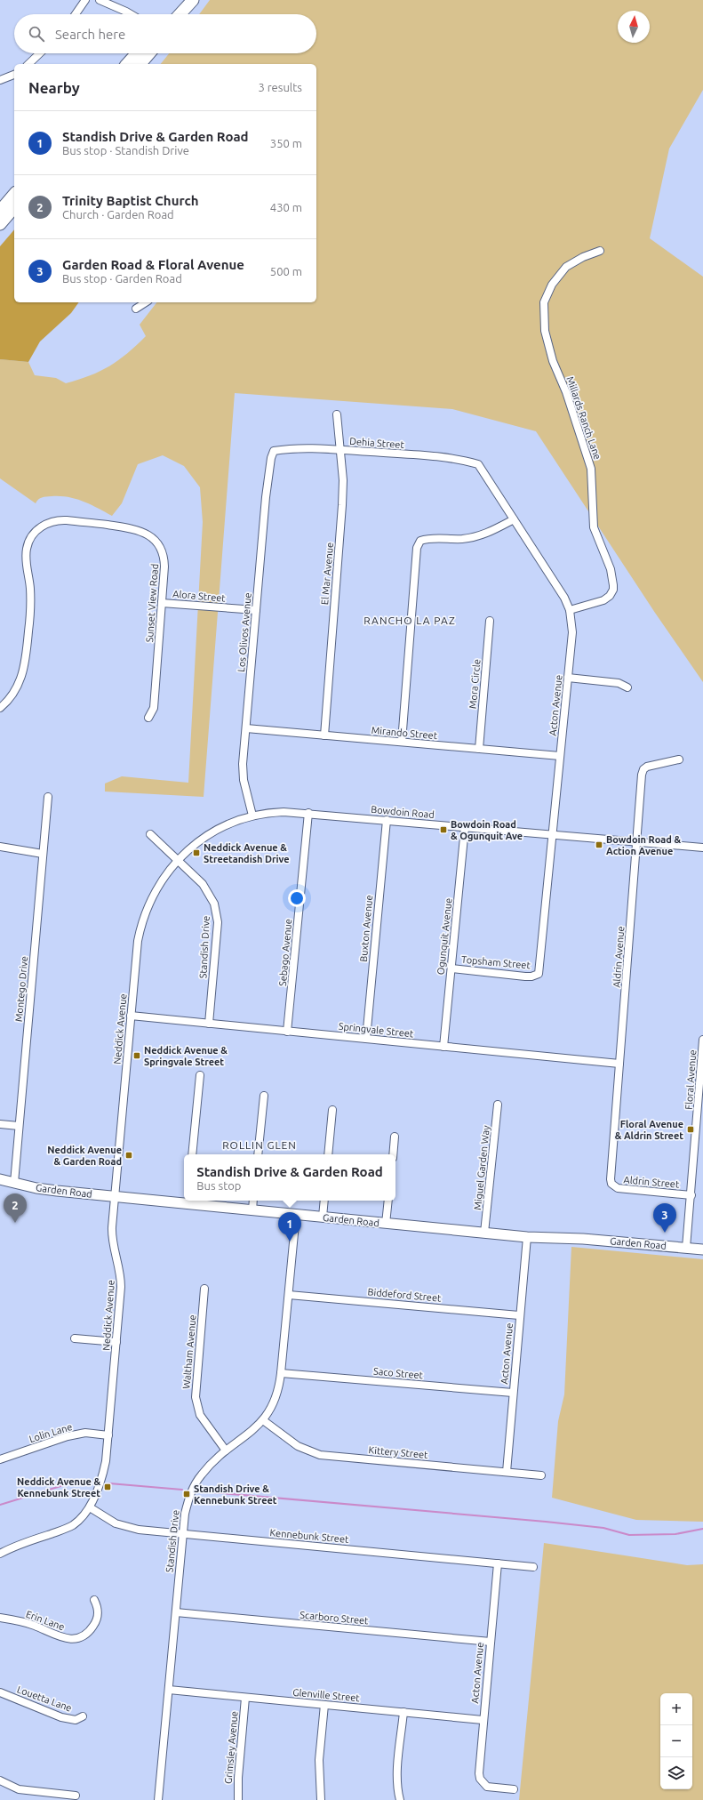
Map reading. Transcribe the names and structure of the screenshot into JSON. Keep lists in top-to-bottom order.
{
  "streets": {
    "street": [
      "Millards Ranch Lane",
      "Dehia Street",
      "El Mar Avenue",
      "Alora Street",
      "Sunset View Road",
      "Los Olivos Avenue",
      "Mora Circle",
      "Acton Avenue",
      "Mirando Street",
      "Bowdoin Road",
      "Buxton Avenue",
      "Ogunquit Avenue",
      "Standish Drive",
      "Sebago Avenue",
      "Aldrin Avenue",
      "Topsham Street",
      "Montego Drive",
      "Neddick Avenue",
      "Springvale Street",
      "Floral Avenue",
      "Miguel Garden Way",
      "Aldrin Street",
      "Garden Road",
      "Biddeford Street",
      "Waltham Avenue",
      "Saco Street",
      "Lolin Lane",
      "Kittery Street",
      "Kennebunk Street",
      "Scarboro Street",
      "Erin Lane",
      "Glenville Street",
      "Louetta Lane",
      "Grimsley Avenue"
    ]
  },
  "crossings": [
    ["Millards Ranch Lane", "Acton Avenue"],
    ["Dehia Street", "El Mar Avenue"],
    ["Dehia Street", "Los Olivos Avenue"],
    ["Dehia Street", "Acton Avenue"],
    ["El Mar Avenue", "Mirando Street"],
    ["Alora Street", "Sunset View Road"],
    ["Alora Street", "Los Olivos Avenue"],
    ["Los Olivos Avenue", "Mirando Street"],
    ["Los Olivos Avenue", "Bowdoin Road"],
    ["Mora Circle", "Mirando Street"],
    ["Acton Avenue", "Mirando Street"],
    ["Acton Avenue", "Bowdoin Road"],
    ["Acton Avenue", "Topsham Street"],
    ["Acton Avenue", "Garden Road"],
    ["Acton Avenue", "Biddeford Street"],
    ["Acton Avenue", "Saco Street"],
    ["Acton Avenue", "Kittery Street"],
    ["Acton Avenue", "Kennebunk Street"],
    ["Acton Avenue", "Scarboro Street"],
    ["Acton Avenue", "Glenville Street"],
    ["Bowdoin Road", "Buxton Avenue"],
    ["Bowdoin Road", "Ogunquit Avenue"],
    ["Bowdoin Road", "Standish Drive"],
    ["Bowdoin Road", "Sebago Avenue"],
    ["Bowdoin Road", "Aldrin Avenue"],
    ["Bowdoin Road", "Neddick Avenue"],
    ["Buxton Avenue", "Springvale Street"],
    ["Ogunquit Avenue", "Topsham Street"],
    ["Ogunquit Avenue", "Springvale Street"],
    ["Standish Drive", "Neddick Avenue"],
    ["Standish Drive", "Springvale Street"],
    ["Standish Drive", "Garden Road"],
    ["Standish Drive", "Biddeford Street"],
    ["Standish Drive", "Waltham Avenue"],
    ["Standish Drive", "Saco Street"],
    ["Standish Drive", "Kittery Street"],
    ["Standish Drive", "Kennebunk Street"],
    ["Standish Drive", "Scarboro Street"],
    ["Standish Drive", "Glenville Street"],
    ["Sebago Avenue", "Springvale Street"],
    ["Aldrin Avenue", "Springvale Street"],
    ["Aldrin Avenue", "Aldrin Street"],
    ["Montego Drive", "Garden Road"],
    ["Neddick Avenue", "Springvale Street"],
    ["Neddick Avenue", "Garden Road"],
    ["Neddick Avenue", "Lolin Lane"],
    ["Neddick Avenue", "Kennebunk Street"],
    ["Floral Avenue", "Aldrin Street"],
    ["Floral Avenue", "Garden Road"],
    ["Miguel Garden Way", "Garden Road"],
    ["Glenville Street", "Grimsley Avenue"]
  ],
  "districts": ["RANCHO LA PAZ", "ROLLIN GLEN"],
  "places": {
    "transit": [
      "Bowdoin Road & Ogunquit Ave",
      "Bowdoin Road & Action Avenue",
      "Neddick Avenue & Streetandish Drive",
      "Neddick Avenue & Springvale Street",
      "Floral Avenue & Aldrin Street",
      "Neddick Avenue & Garden Road",
      "Neddick Avenue & Kennebunk Street",
      "Standish Drive & Kennebunk Street"
    ]
  },
  "north": "top",
  "page": {
    "search": "Search here",
    "heading": ["Nearby", "3 results"],
    "list": [
      {
        "mark": "1",
        "name": "Standish Drive & Garden Road",
        "note": "Bus stop · Standish Drive",
        "value": "350 m"
      },
      {
        "mark": "2",
        "name": "Trinity Baptist Church",
        "note": "Church · Garden Road",
        "value": "430 m"
      },
      {
        "mark": "3",
        "name": "Garden Road & Floral Avenue",
        "note": "Bus stop · Garden Road",
        "value": "500 m"
      }
    ],
    "popup": ["Standish Drive & Garden Road", "Bus stop"],
    "pins": ["2", "3", "1"],
    "map_buttons": ["+", "−"]
  }
}
